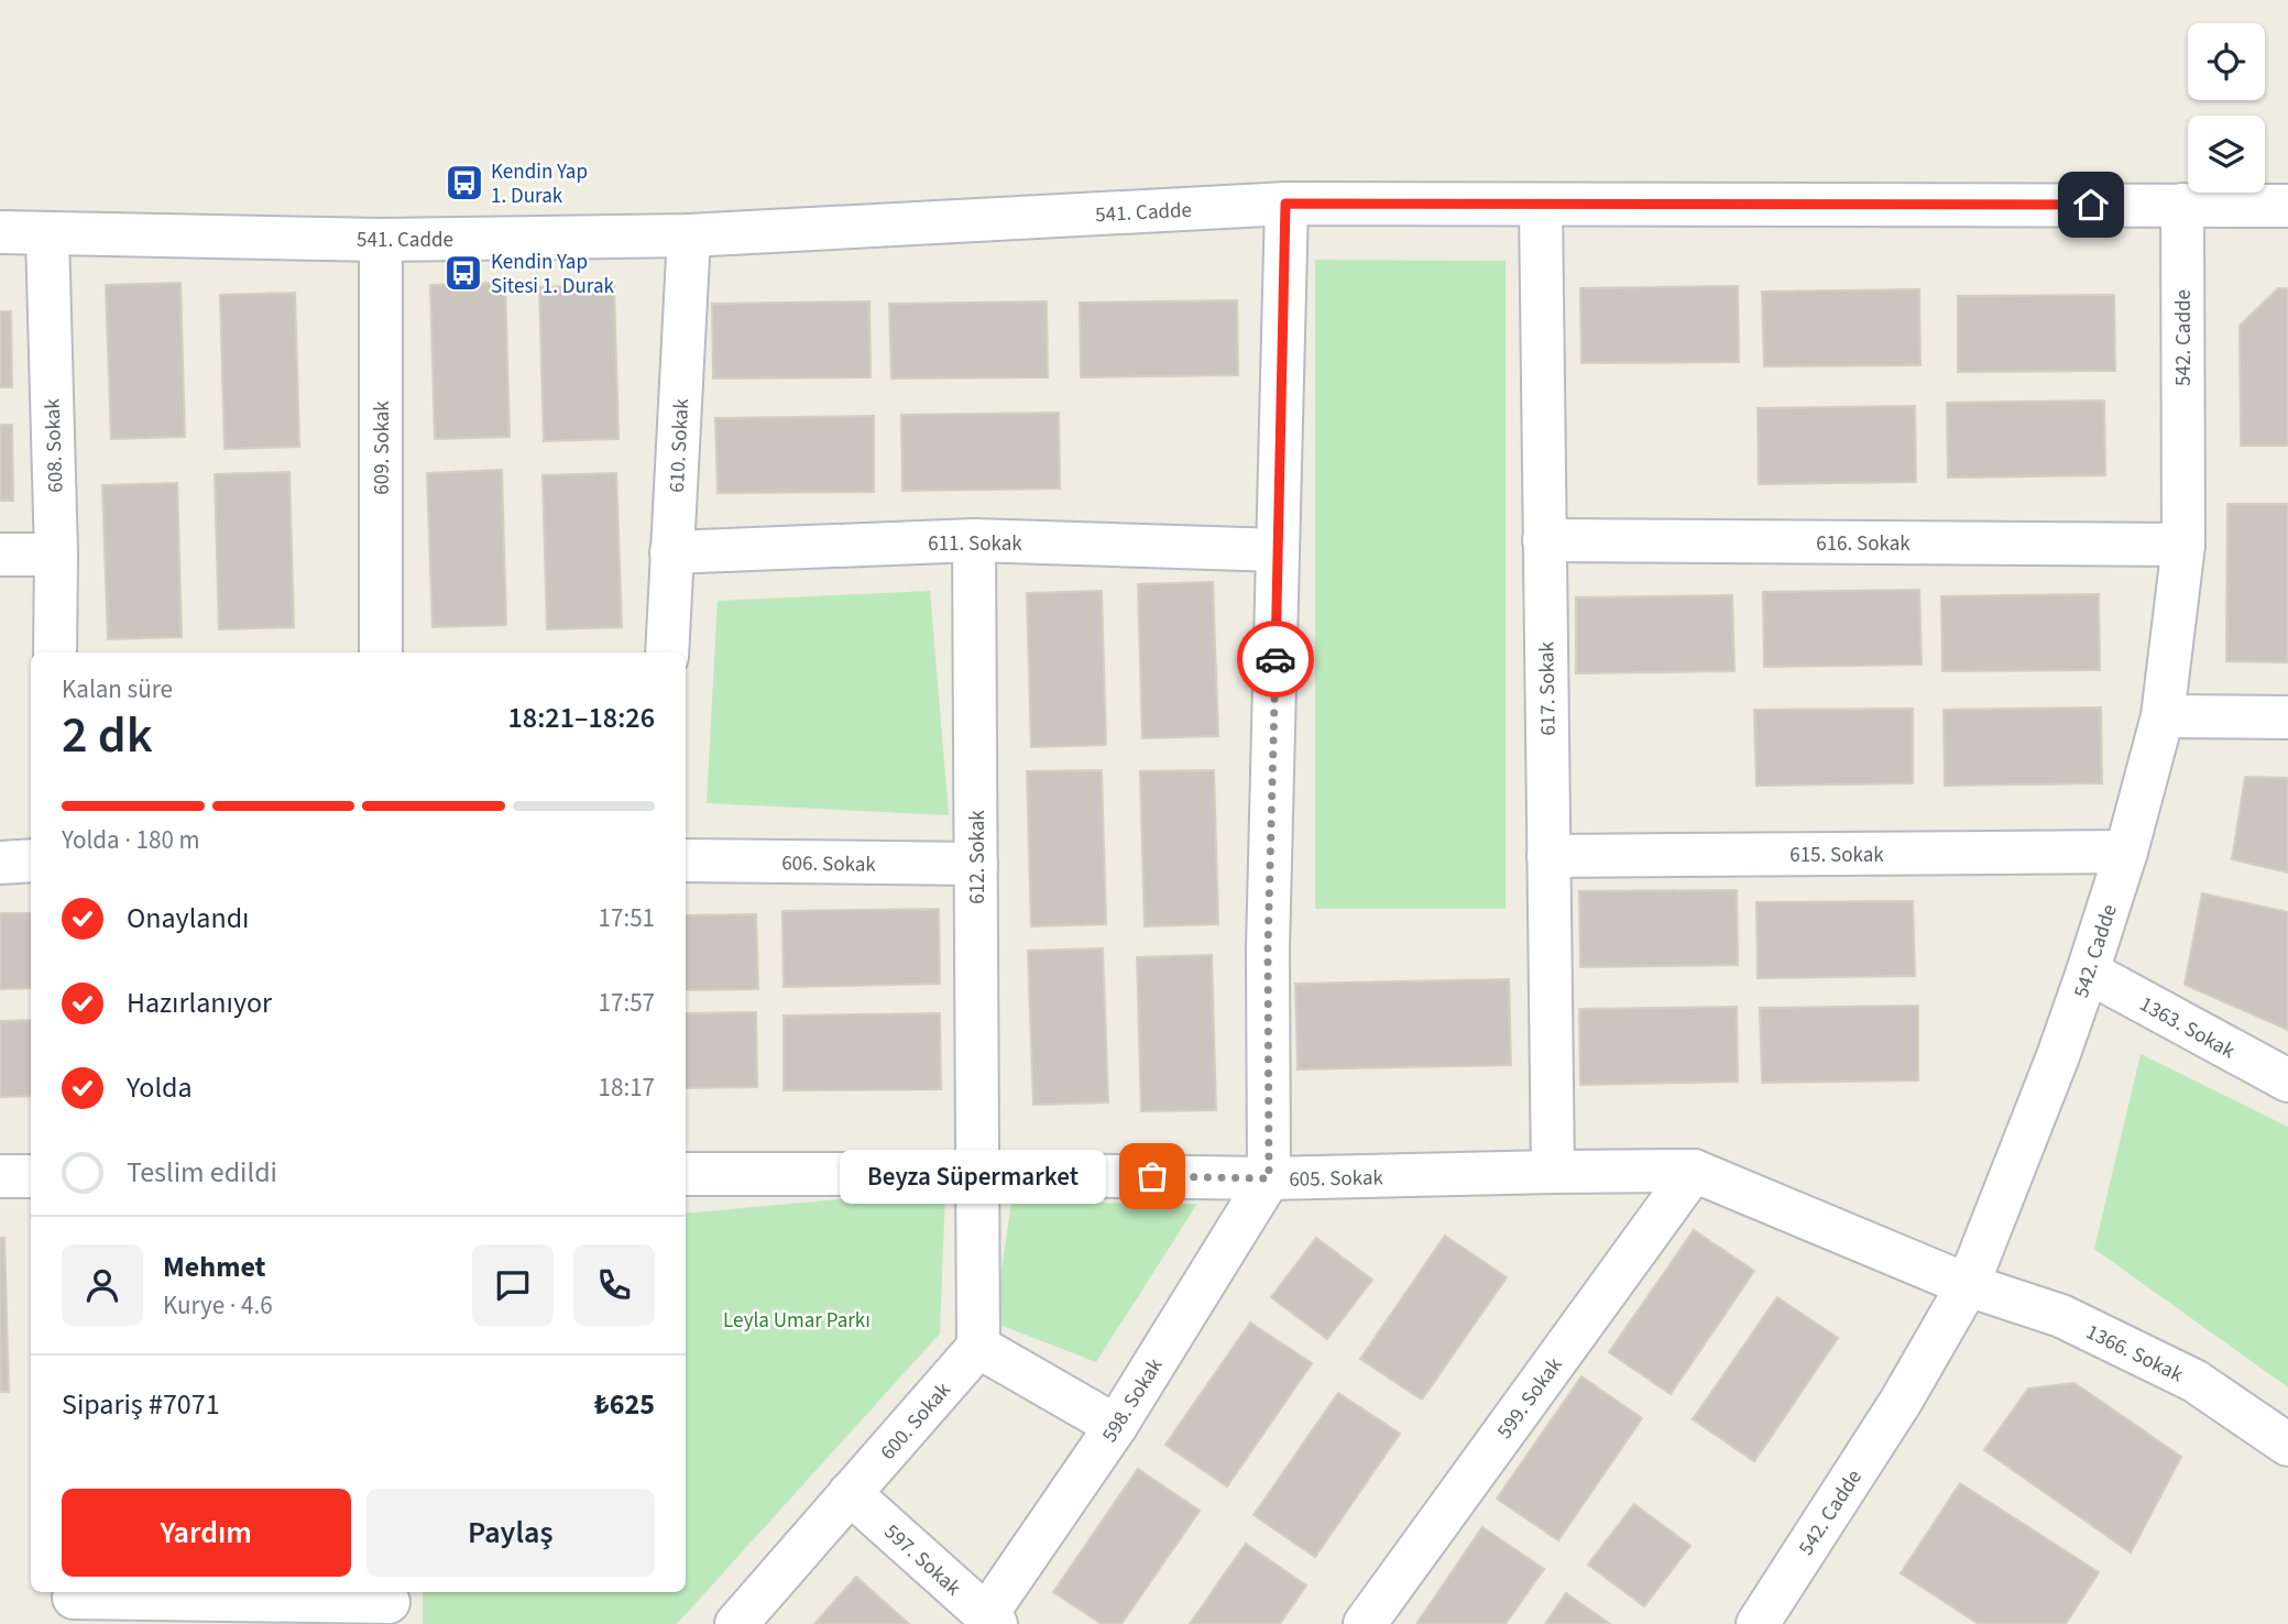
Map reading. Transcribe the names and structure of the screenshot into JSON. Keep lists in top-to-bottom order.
{
  "streets": {
    "street": [
      "541. Cadde",
      "542. Cadde",
      "608. Sokak",
      "610. Sokak",
      "609. Sokak",
      "611. Sokak",
      "616. Sokak",
      "617. Sokak",
      "615. Sokak",
      "612. Sokak",
      "606. Sokak",
      "1363. Sokak",
      "605. Sokak",
      "1366. Sokak",
      "599. Sokak",
      "598. Sokak",
      "600. Sokak",
      "597. Sokak"
    ]
  },
  "crossings": [
    ["541. Cadde", "542. Cadde"],
    ["541. Cadde", "608. Sokak"],
    ["541. Cadde", "610. Sokak"],
    ["541. Cadde", "609. Sokak"],
    ["541. Cadde", "617. Sokak"],
    ["542. Cadde", "616. Sokak"],
    ["542. Cadde", "615. Sokak"],
    ["542. Cadde", "1363. Sokak"],
    ["542. Cadde", "605. Sokak"],
    ["542. Cadde", "1366. Sokak"],
    ["610. Sokak", "611. Sokak"],
    ["611. Sokak", "612. Sokak"],
    ["616. Sokak", "617. Sokak"],
    ["617. Sokak", "615. Sokak"],
    ["617. Sokak", "605. Sokak"],
    ["612. Sokak", "606. Sokak"],
    ["612. Sokak", "605. Sokak"],
    ["605. Sokak", "1366. Sokak"],
    ["605. Sokak", "599. Sokak"],
    ["605. Sokak", "598. Sokak"],
    ["598. Sokak", "597. Sokak"],
    ["600. Sokak", "597. Sokak"]
  ],
  "parks": ["Leyla Umar Parkı"],
  "places": {
    "bus stop": ["Kendin Yap 1. Durak", "Kendin Yap Sitesi 1. Durak"],
    "other": ["Beyza Süpermarket"]
  },
  "page": {
    "heading": ["2 dk", "Kalan süre", "18:21–18:26"],
    "panel": [
      "Mehmet",
      "Kurye · 4.6",
      "Sipariş #7071",
      "₺625"
    ],
    "bar": "Yolda · 180 m",
    "list": [
      ["Onaylandı", "17:51"],
      ["Hazırlanıyor", "17:57"],
      ["Yolda", "18:17"],
      "Teslim edildi"
    ],
    "bubble": "Beyza Süpermarket",
    "buttons": ["Yardım", "Paylaş"]
  }
}
